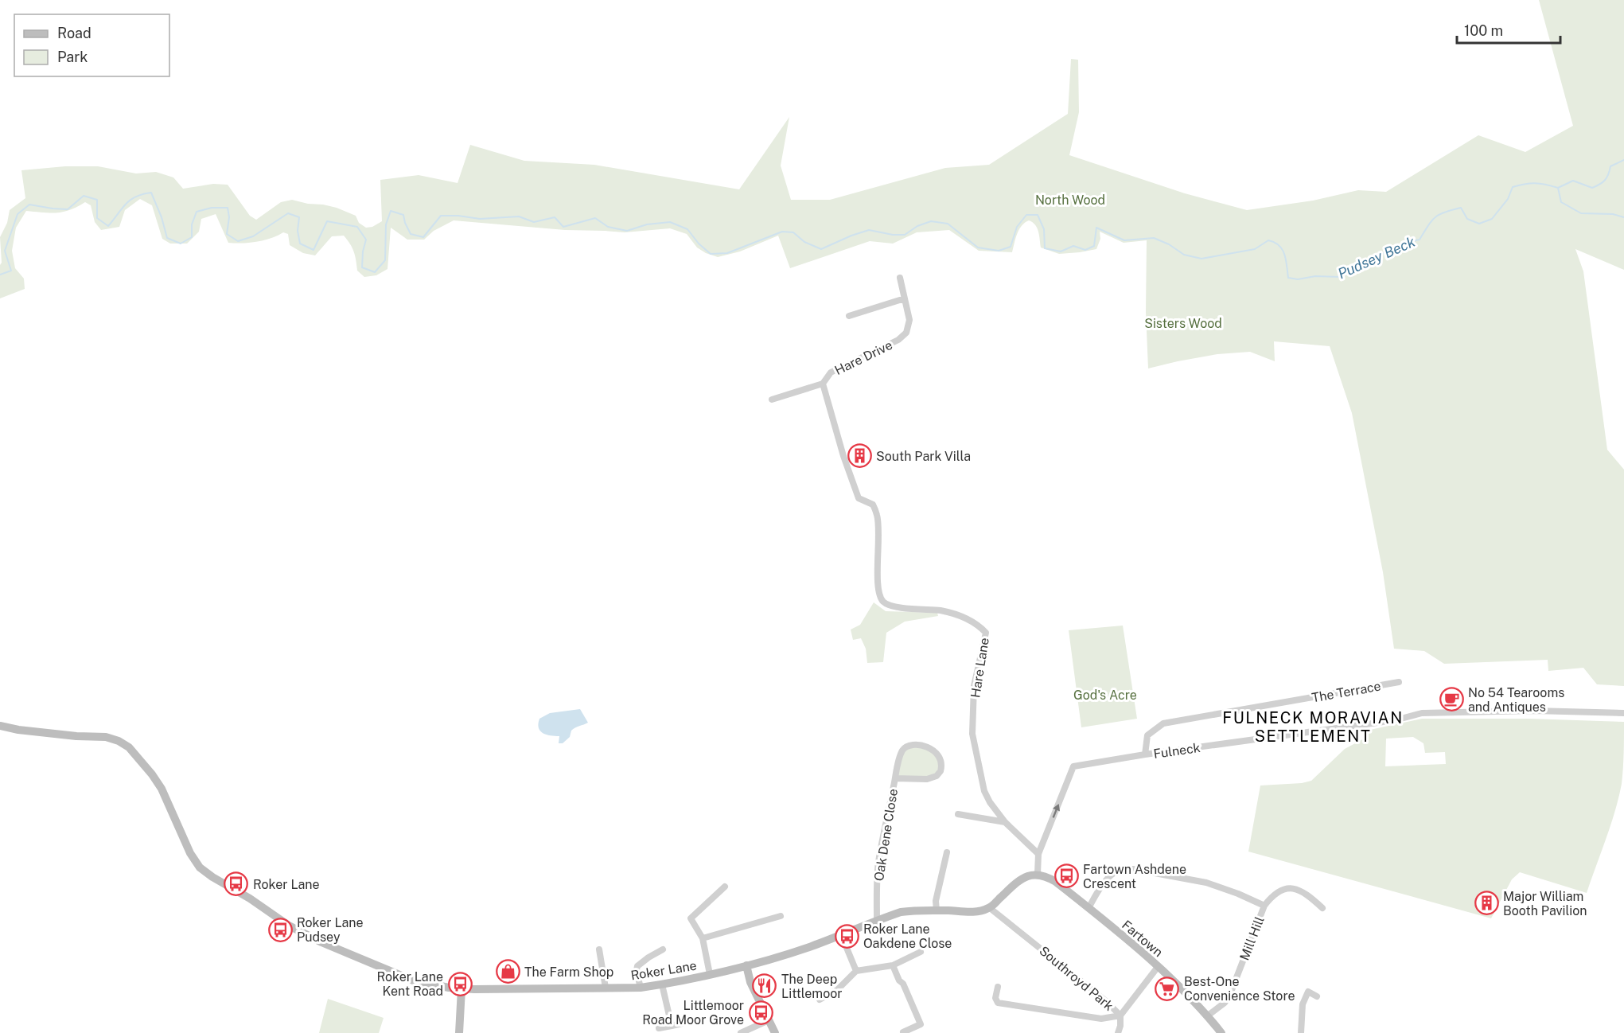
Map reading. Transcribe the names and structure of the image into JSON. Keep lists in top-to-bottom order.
{
  "streets": {
    "street": [
      "Hare Drive",
      "Hare Lane",
      "The Terrace",
      "Fulneck",
      "Oak Dene Close",
      "Fartown",
      "Mill Hill",
      "Roker Lane",
      "Southroyd Park"
    ]
  },
  "crossings": [
    ["Hare Drive", "Hare Lane"],
    ["Hare Lane", "Fulneck"],
    ["The Terrace", "Fulneck"],
    ["Fulneck", "Fartown"],
    ["Oak Dene Close", "Roker Lane"],
    ["Fartown", "Mill Hill"],
    ["Roker Lane", "Southroyd Park"]
  ],
  "districts": ["FULNECK MORAVIAN SETTLEMENT"],
  "water": ["Pudsey Beck"],
  "parks": ["North Wood", "Sisters Wood", "God's Acre"],
  "places": {
    "building": ["South Park Villa", "Major William Booth Pavilion"],
    "cafe": ["No 54 Tearooms and Antiques"],
    "bus stop": [
      "Fartown Ashdene Crescent",
      "Roker Lane",
      "Roker Lane Pudsey",
      "Roker Lane Oakdene Close",
      "Roker Lane Kent Road",
      "Littlemoor Road Moor Grove"
    ],
    "shop": ["The Farm Shop"],
    "restaurant": ["The Deep Littlemoor"],
    "supermarket": ["Best-One Convenience Store"]
  },
  "legend": ["Road", "Park"],
  "scale_bar": "100 m"
}
